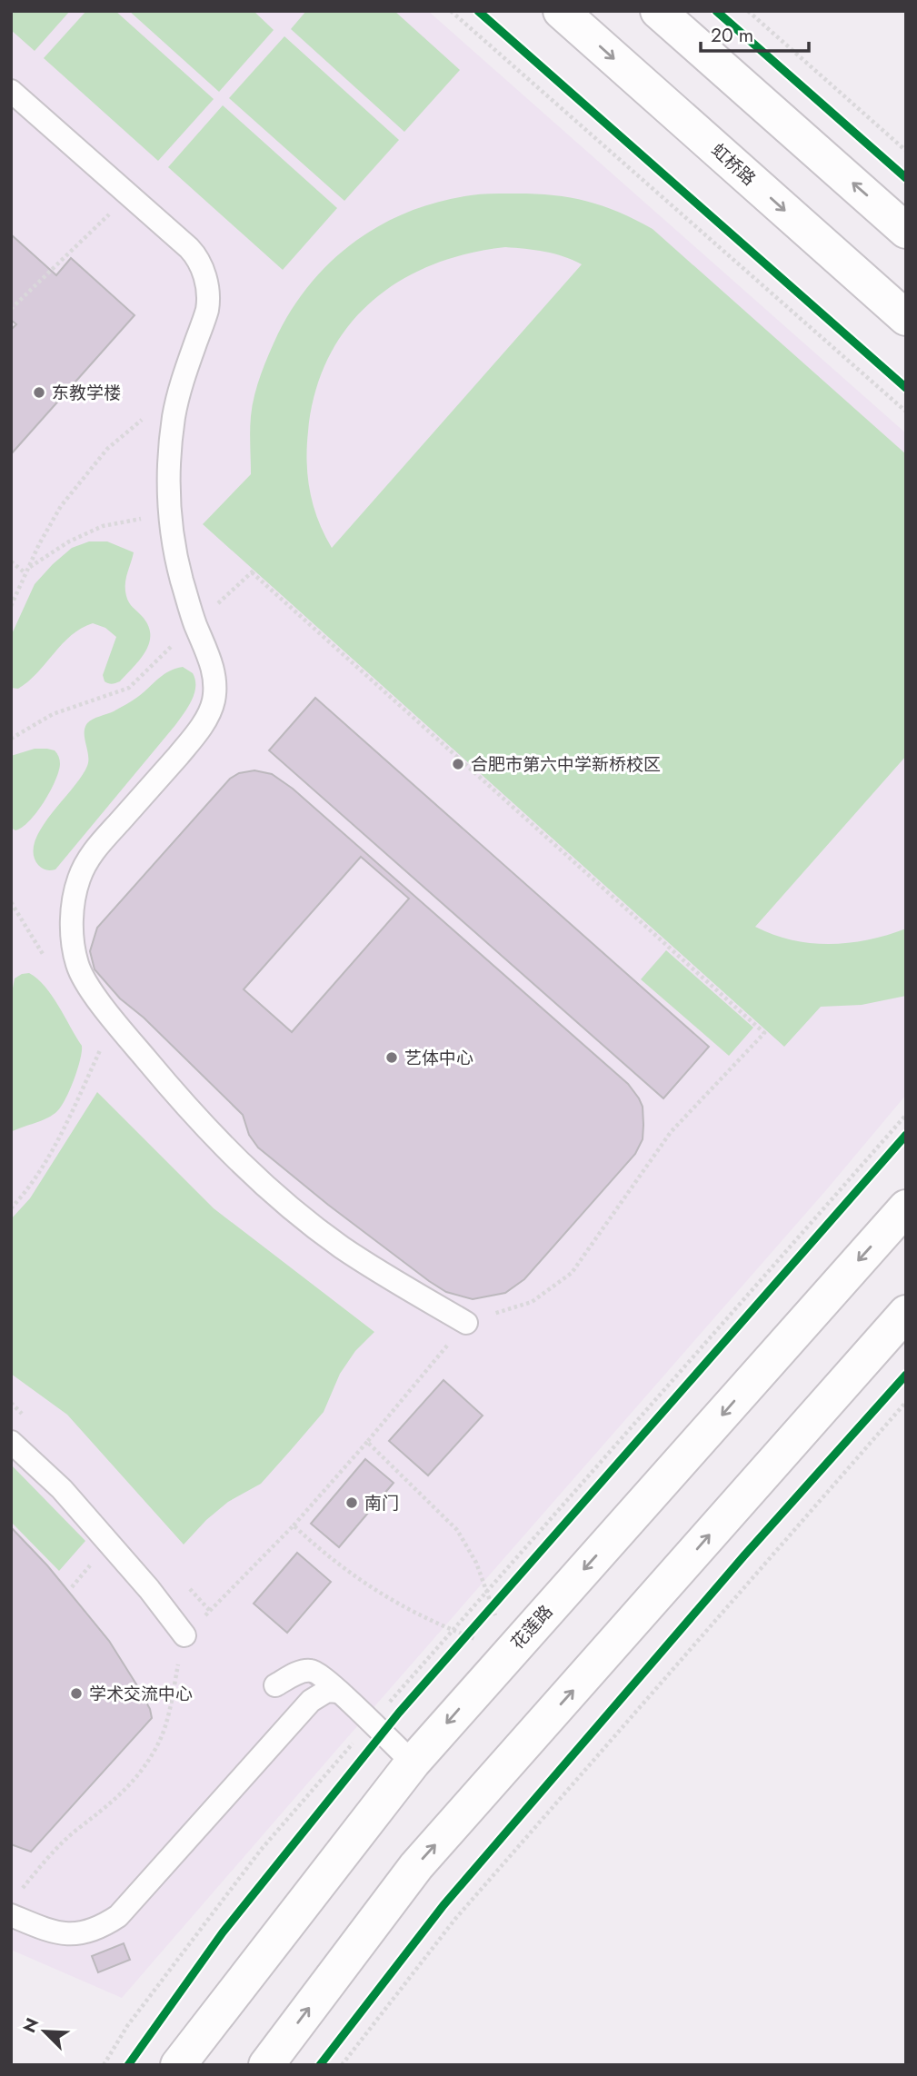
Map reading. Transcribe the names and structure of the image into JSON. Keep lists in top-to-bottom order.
{
  "streets": {
    "main road": ["虹桥路", "花莲路"]
  },
  "places": [
    "东教学楼",
    "合肥市第六中学新桥校区",
    "艺体中心",
    "南门",
    "学术交流中心"
  ],
  "scale_bar": "20 m",
  "north": "top left"
}
